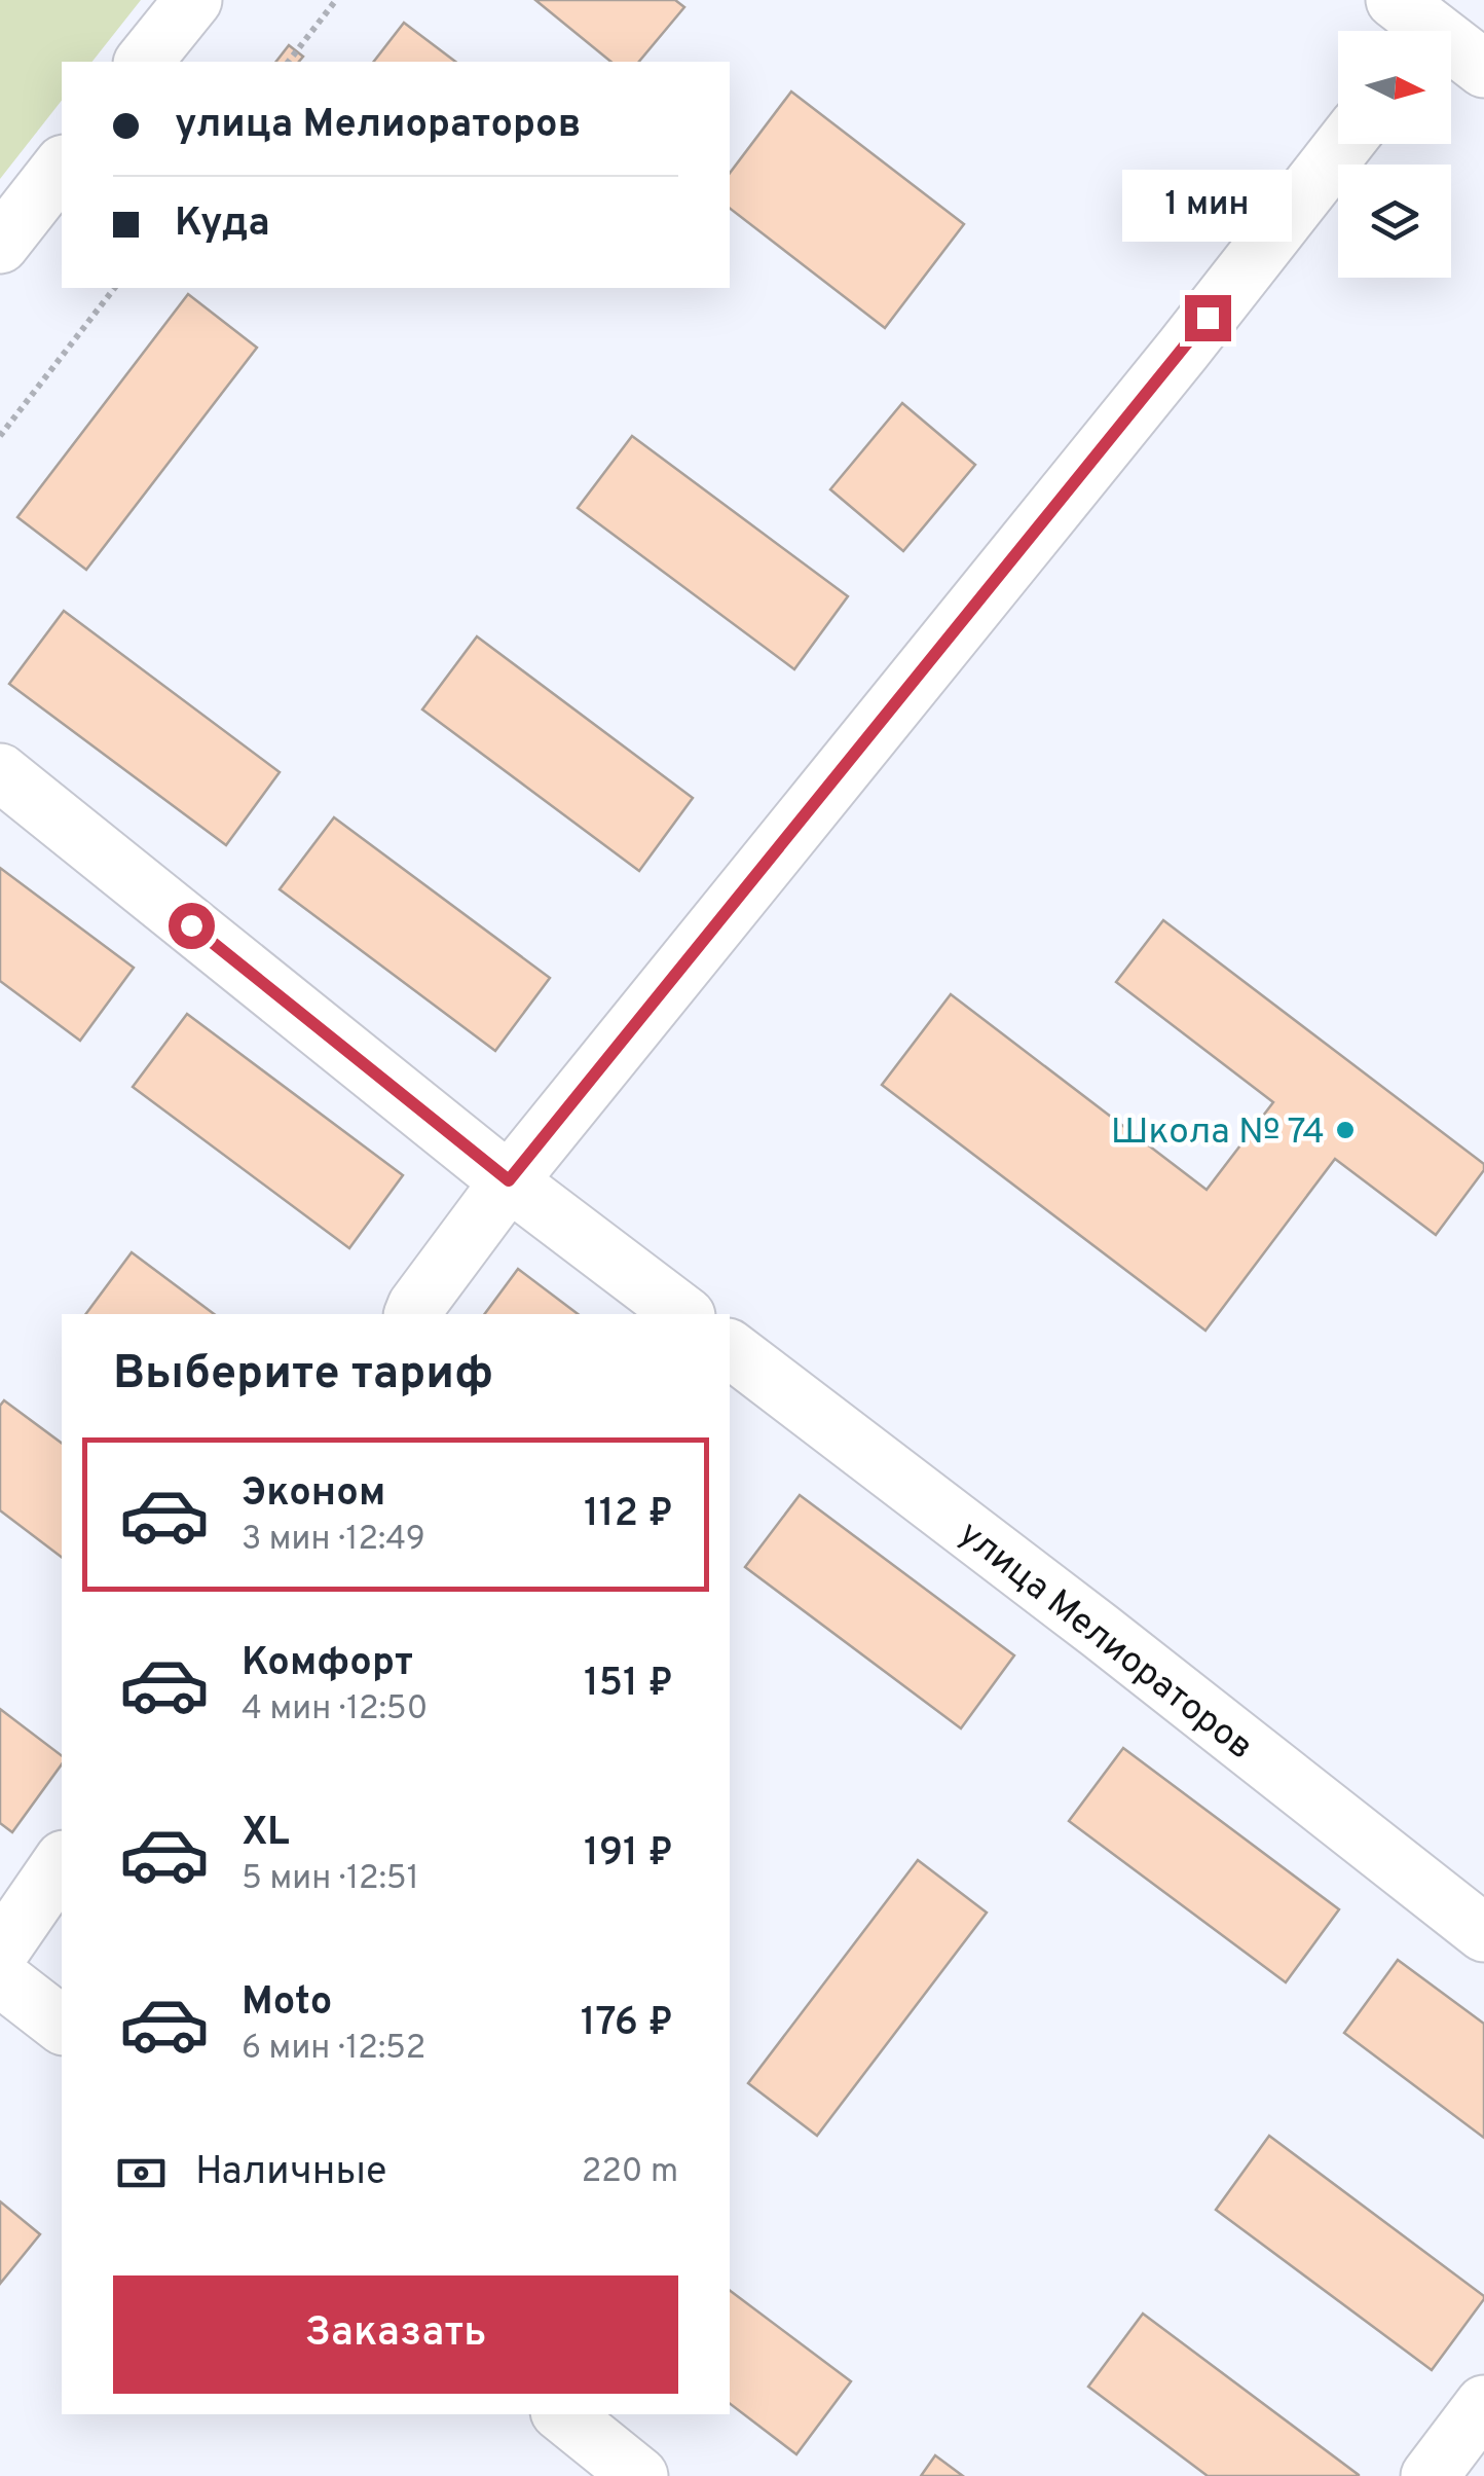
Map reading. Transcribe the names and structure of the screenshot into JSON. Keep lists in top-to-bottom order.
{
  "streets": {
    "street": ["улица Мелиораторов"]
  },
  "places": ["Школа № 74"],
  "north": "right",
  "page": {
    "banner": ["улица Мелиораторов", "Куда"],
    "bubble": "1 мин",
    "heading": "Выберите тариф",
    "list": [
      {
        "name": "Эконом",
        "note": "3 мин · 12:49",
        "value": "112 ₽"
      },
      {
        "name": "Комфорт",
        "note": "4 мин · 12:50",
        "value": "151 ₽"
      },
      {
        "name": "XL",
        "note": "5 мин · 12:51",
        "value": "191 ₽"
      },
      {
        "name": "Moto",
        "note": "6 мин · 12:52",
        "value": "176 ₽"
      }
    ],
    "pay": ["Наличные", "220 m"],
    "buttons": "Заказать"
  }
}
